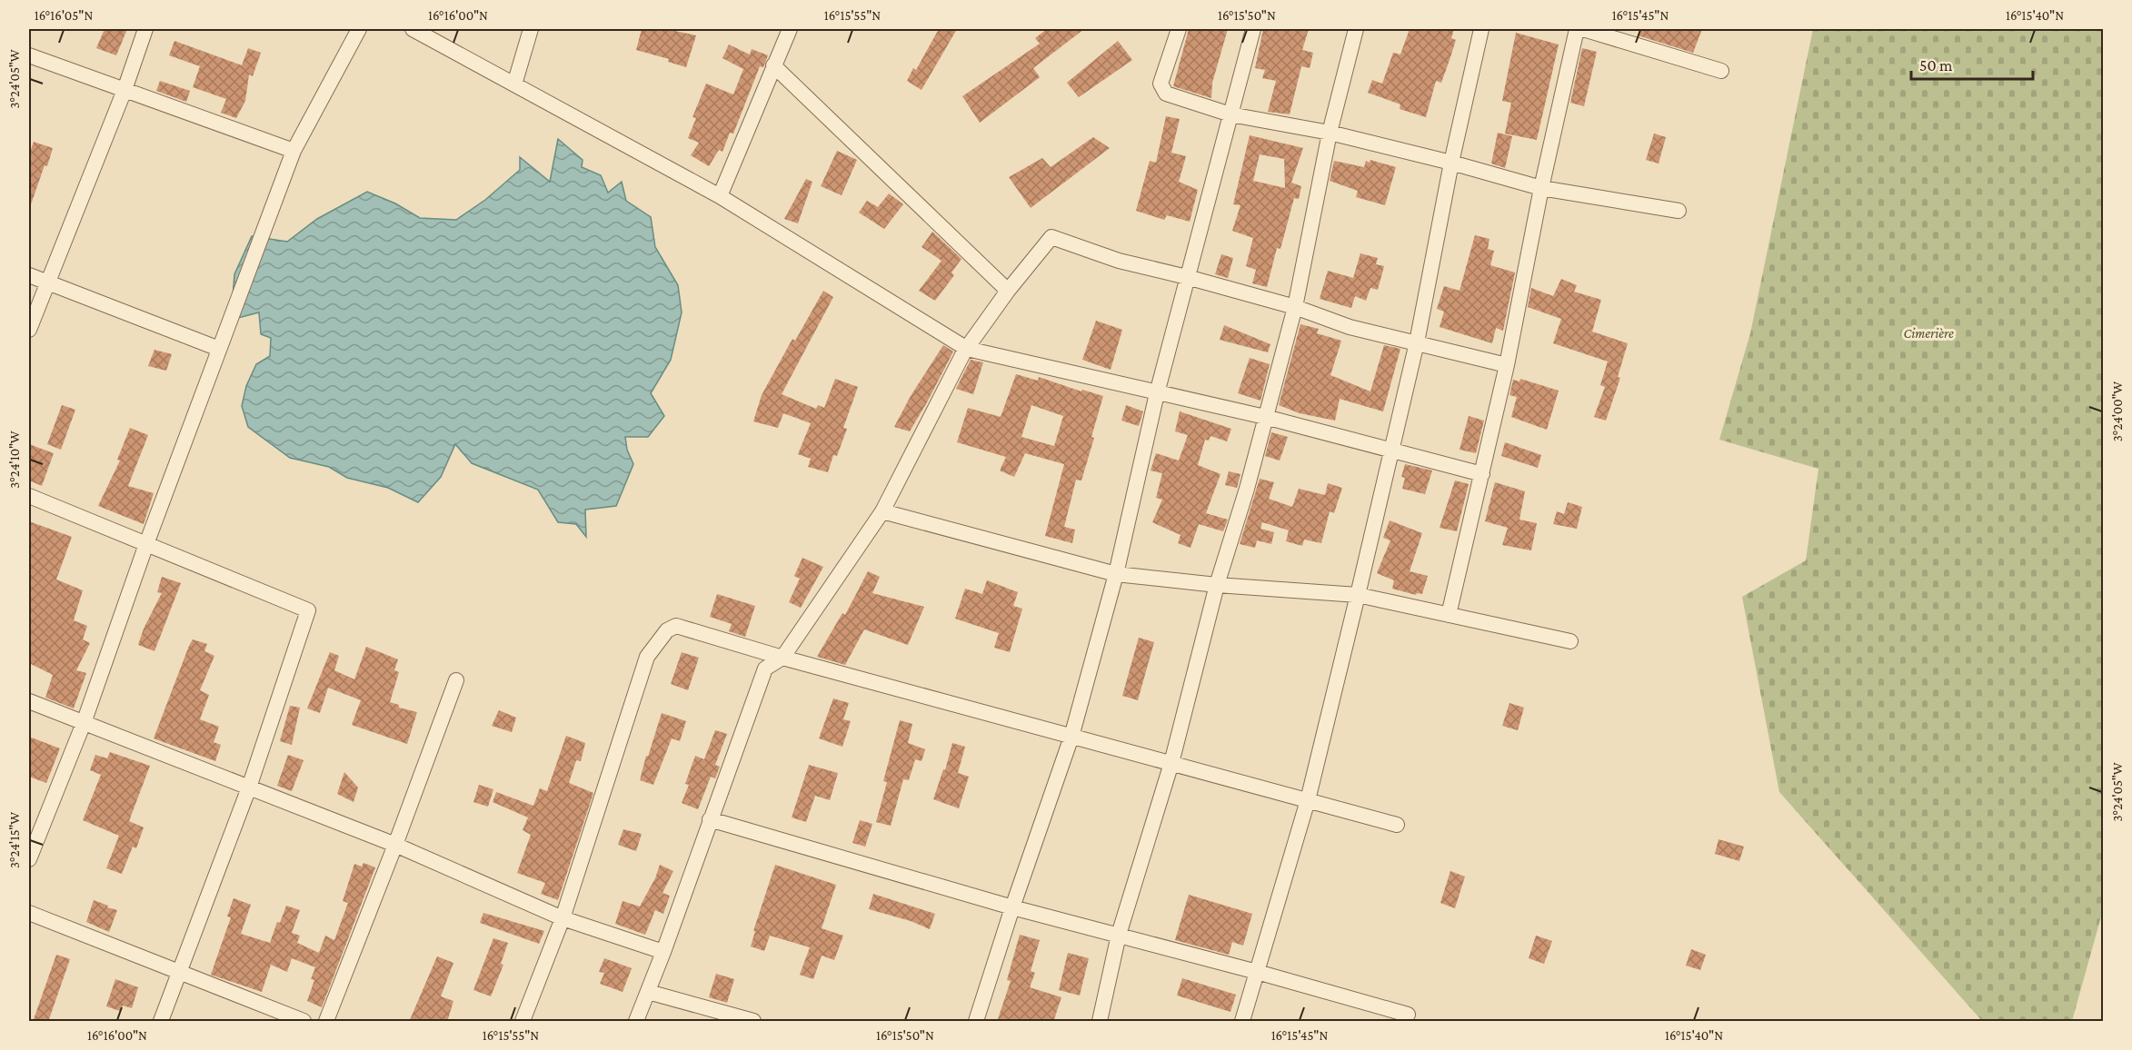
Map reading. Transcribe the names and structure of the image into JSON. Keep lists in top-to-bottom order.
{
  "parks": ["Cimerière"],
  "scale_bar": "50 m",
  "coordinates": [
    "16°16'05\"N",
    "16°16'00\"N",
    "16°15'55\"N",
    "16°15'50\"N",
    "16°15'45\"N",
    "16°15'40\"N",
    "3°24'05\"W",
    "3°24'00\"W",
    "3°24'10\"W",
    "3°24'15\"W"
  ]
}
